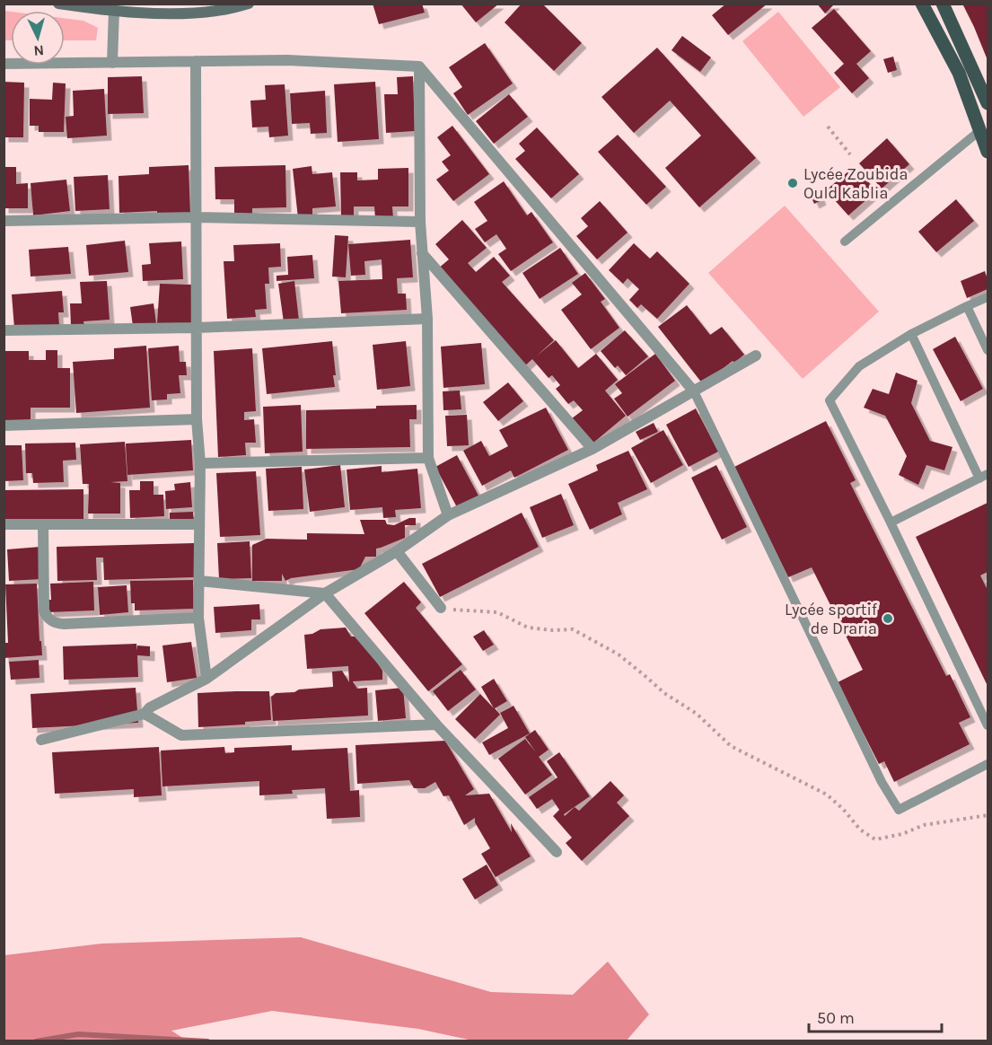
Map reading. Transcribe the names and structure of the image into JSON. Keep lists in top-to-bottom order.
{
  "places": ["Lycée Zoubida Ould Kablia", "Lycée sportif de Draria"],
  "scale_bar": "50 m",
  "north": "bottom"
}
